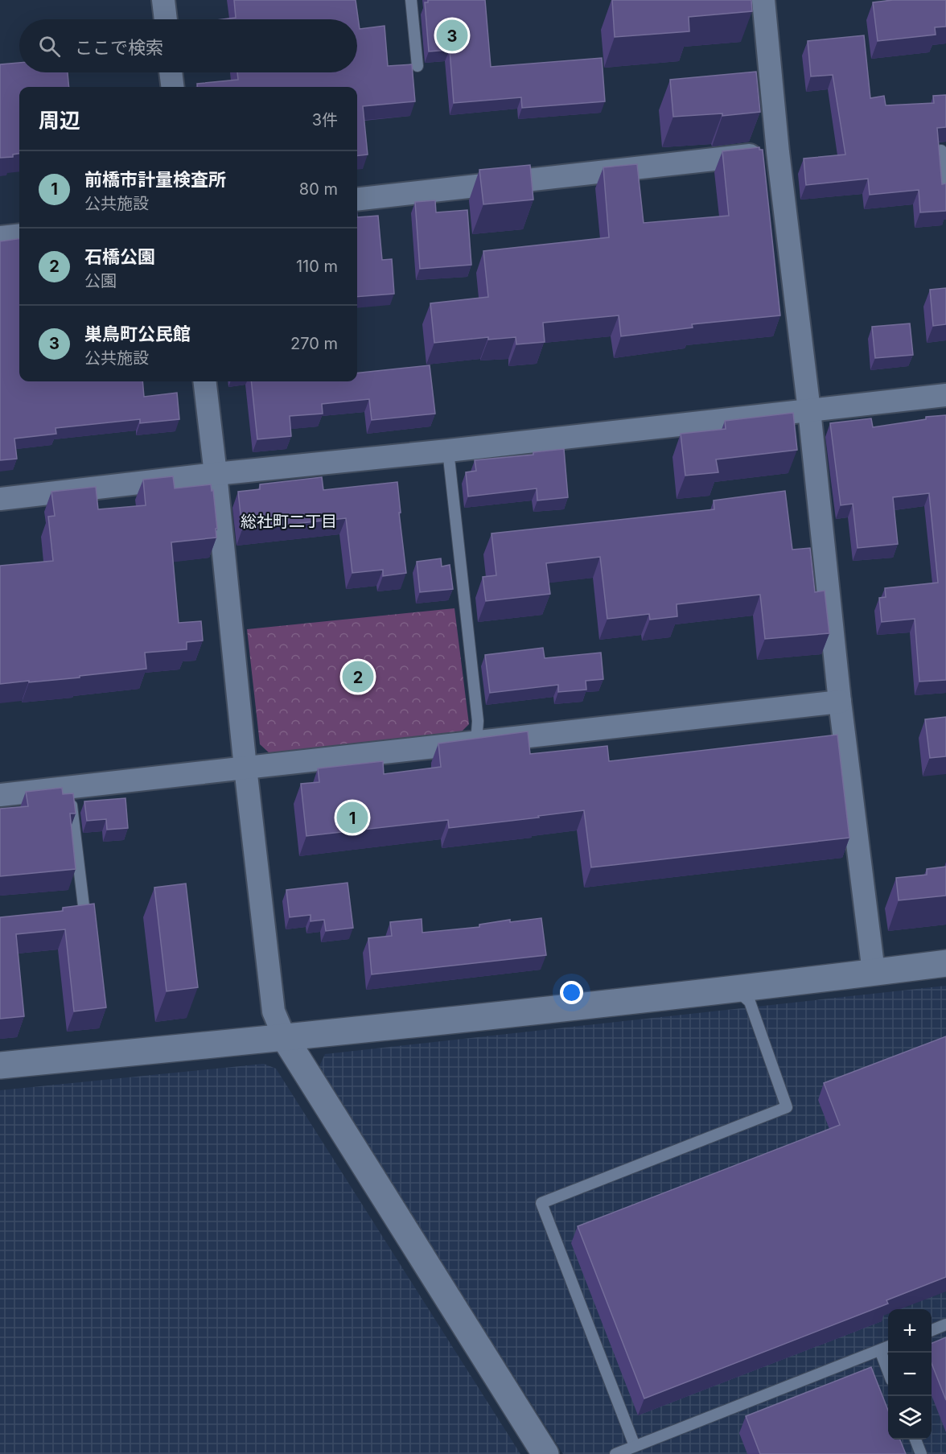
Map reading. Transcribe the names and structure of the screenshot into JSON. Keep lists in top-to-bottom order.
{
  "districts": ["総社町二丁目"],
  "page": {
    "pins": ["3", "2", "1"],
    "search": "ここで検索",
    "heading": ["周辺", "3件"],
    "list": [
      {
        "mark": "1",
        "name": "前橋市計量検査所",
        "note": "公共施設",
        "value": "80 m"
      },
      {
        "mark": "2",
        "name": "石橋公園",
        "note": "公園",
        "value": "110 m"
      },
      {
        "mark": "3",
        "name": "巣鳥町公民館",
        "note": "公共施設",
        "value": "270 m"
      }
    ],
    "map_buttons": ["+", "−"]
  }
}
